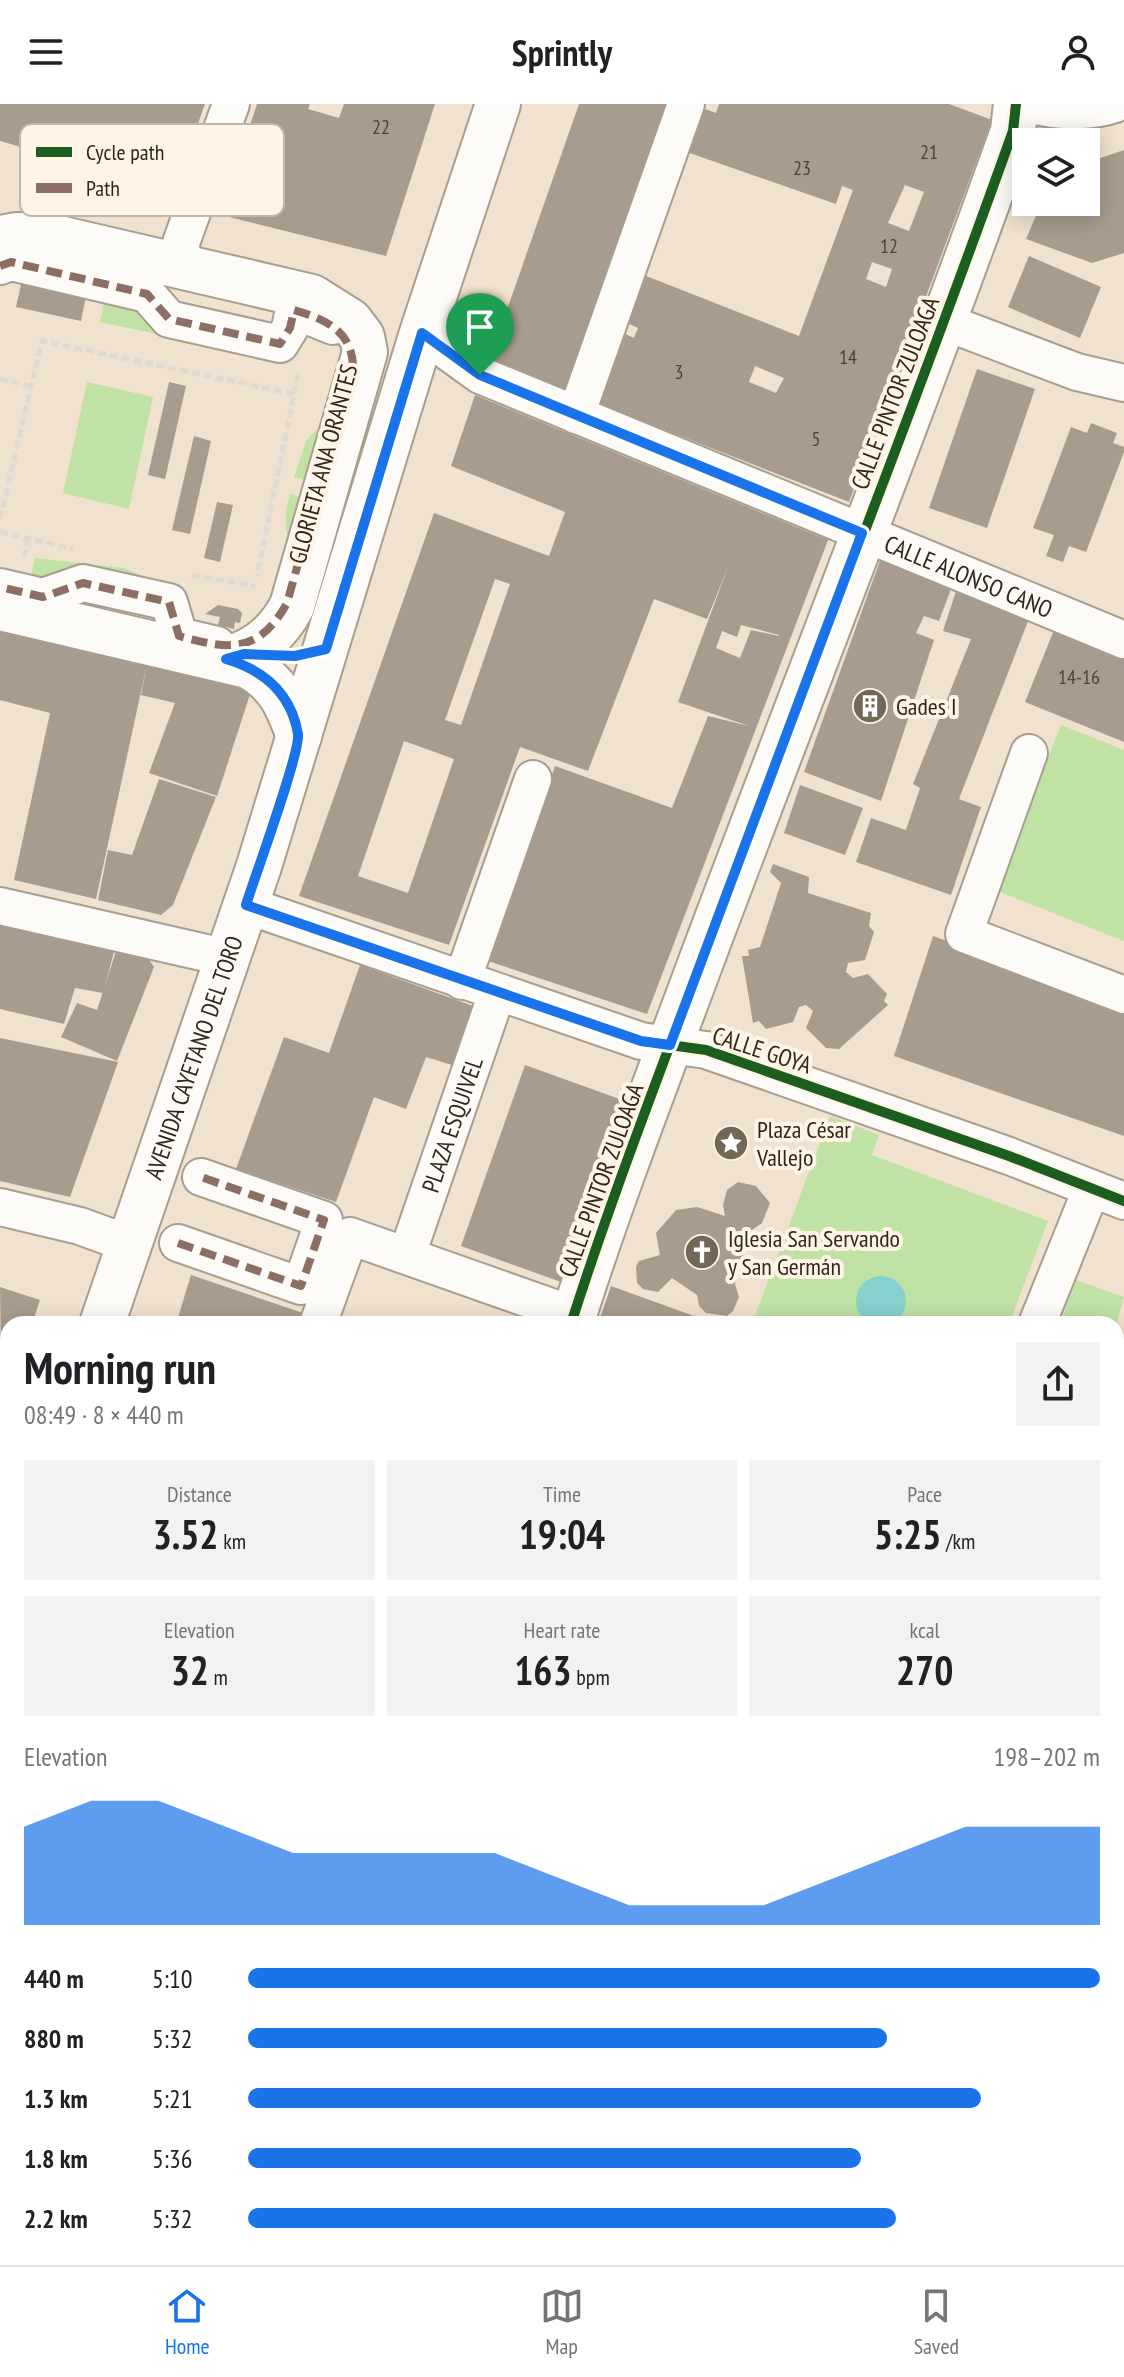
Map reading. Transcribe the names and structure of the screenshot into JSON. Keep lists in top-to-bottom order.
{
  "streets": {
    "street": [
      "CALLE PINTOR ZULOAGA",
      "GLORIETA ANA ORANTES",
      "CALLE ALONSO CANO",
      "CALLE GOYA",
      "AVENIDA CAYETANO DEL TORO",
      "PLAZA ESQUIVEL"
    ]
  },
  "crossings": [
    ["CALLE PINTOR ZULOAGA", "CALLE ALONSO CANO"],
    ["CALLE PINTOR ZULOAGA", "CALLE GOYA"],
    ["CALLE ALONSO CANO", "AVENIDA CAYETANO DEL TORO"],
    ["CALLE GOYA", "AVENIDA CAYETANO DEL TORO"],
    ["CALLE GOYA", "PLAZA ESQUIVEL"]
  ],
  "places": {
    "building": ["Gades I"],
    "place": ["Plaza César Vallejo"],
    "church": ["Iglesia San Servando y San Germán"]
  },
  "house_numbers": [
    "22",
    "21",
    "23",
    "12",
    "14",
    "3",
    "5",
    "14-16"
  ],
  "legend": ["Cycle path", "Path"],
  "page": {
    "header": "Sprintly",
    "heading": ["Morning run", "08:49 · 8 × 440 m"],
    "stats": [
      ["Distance", "3.52 km"],
      ["Time", "19:04"],
      ["Pace", "5:25 /km"],
      ["Elevation", "32 m"],
      ["Heart rate", "163 bpm"],
      ["kcal", "270"]
    ],
    "chart": ["Elevation", "198–202 m"],
    "list": [
      {
        "name": "440 m",
        "note": "5:10"
      },
      {
        "name": "880 m",
        "note": "5:32"
      },
      {
        "name": "1.3 km",
        "note": "5:21"
      },
      {
        "name": "1.8 km",
        "note": "5:36"
      },
      {
        "name": "2.2 km",
        "note": "5:32"
      }
    ],
    "tabs": ["Home", "Map", "Saved"]
  }
}
